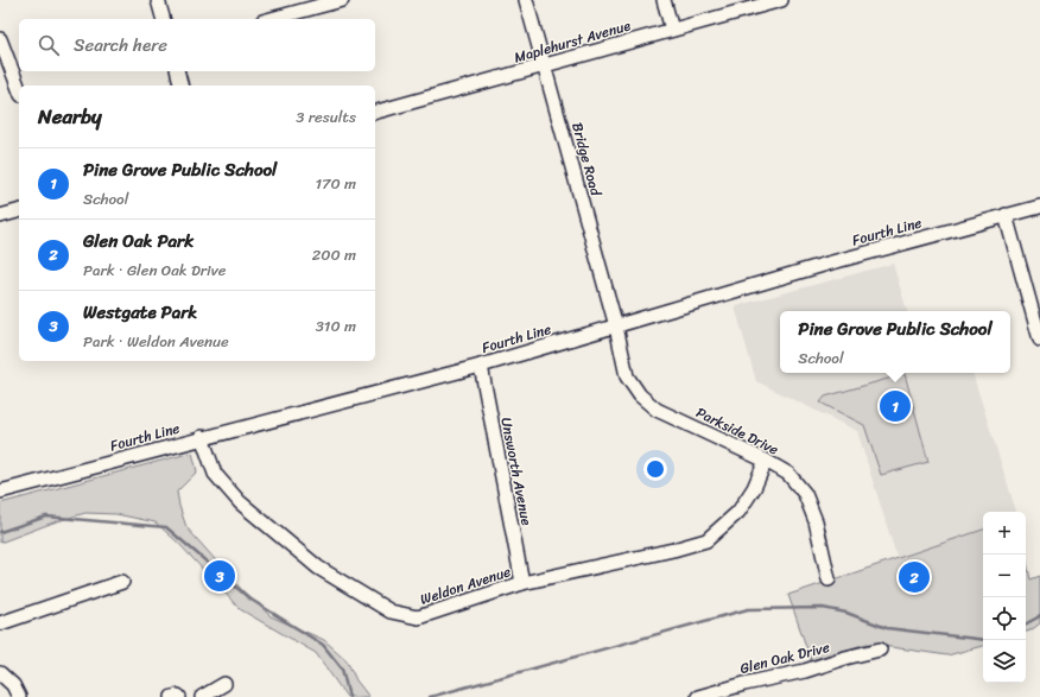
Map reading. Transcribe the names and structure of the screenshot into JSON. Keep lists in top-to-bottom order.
{
  "streets": {
    "street": [
      "Maplehurst Avenue",
      "Bridge Road",
      "Fourth Line",
      "Parkside Drive",
      "Unsworth Avenue",
      "Weldon Avenue",
      "Glen Oak Drive"
    ]
  },
  "crossings": [
    ["Maplehurst Avenue", "Bridge Road"],
    ["Bridge Road", "Fourth Line"],
    ["Bridge Road", "Parkside Drive"],
    ["Fourth Line", "Parkside Drive"],
    ["Fourth Line", "Unsworth Avenue"],
    ["Fourth Line", "Weldon Avenue"],
    ["Parkside Drive", "Weldon Avenue"],
    ["Unsworth Avenue", "Weldon Avenue"]
  ],
  "page": {
    "search": "Search here",
    "heading": ["Nearby", "3 results"],
    "list": [
      {
        "mark": "1",
        "name": "Pine Grove Public School",
        "note": "School",
        "value": "170 m"
      },
      {
        "mark": "2",
        "name": "Glen Oak Park",
        "note": "Park · Glen Oak Drive",
        "value": "200 m"
      },
      {
        "mark": "3",
        "name": "Westgate Park",
        "note": "Park · Weldon Avenue",
        "value": "310 m"
      }
    ],
    "popup": ["Pine Grove Public School", "School"],
    "pins": ["1", "3", "2"],
    "map_buttons": ["+", "−"]
  }
}
